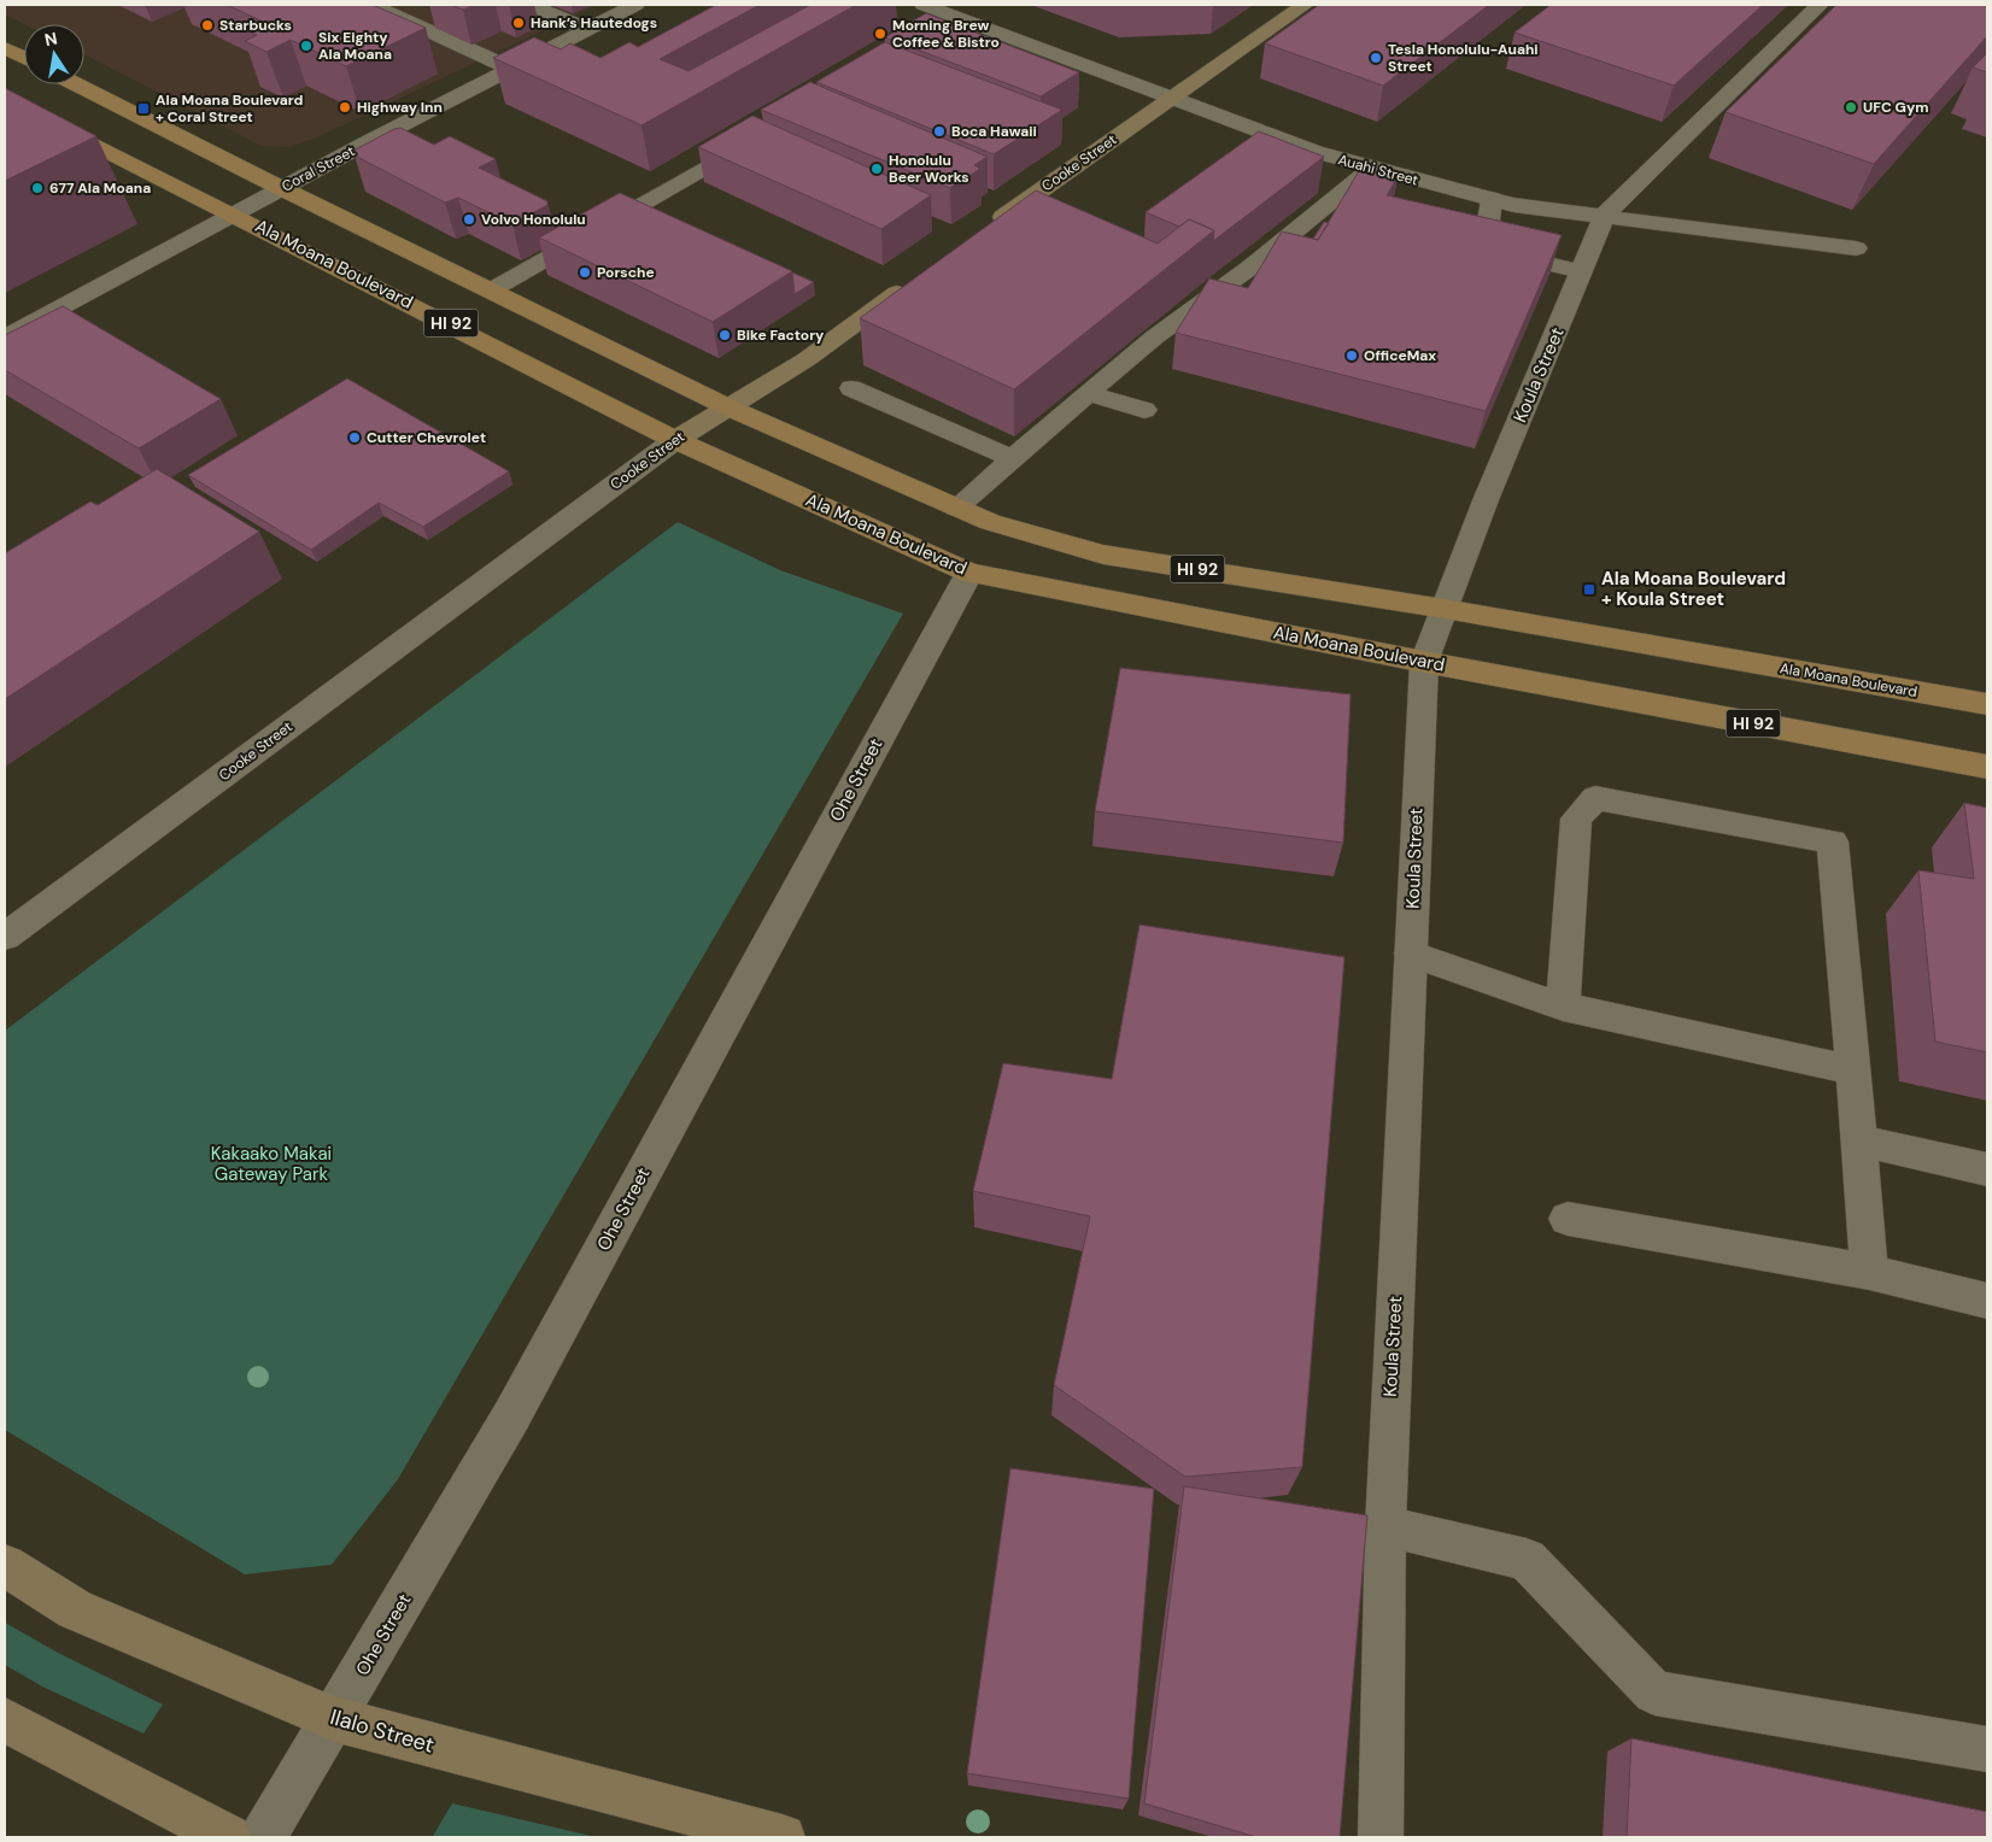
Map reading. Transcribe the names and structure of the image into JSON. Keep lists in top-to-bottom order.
{
  "streets": {
    "main road": ["Ala Moana Boulevard", "HI 92"],
    "street": [
      "Cooke Street",
      "Coral Street",
      "Auahi Street",
      "Koula Street",
      "Ohe Street",
      "Ilalo Street"
    ]
  },
  "crossings": [
    ["Cooke Street", "Auahi Street"],
    ["Cooke Street", "Ala Moana Boulevard"],
    ["Coral Street", "Ala Moana Boulevard"],
    ["Auahi Street", "Koula Street"],
    ["Ala Moana Boulevard", "Koula Street"],
    ["Ala Moana Boulevard", "Ohe Street"],
    ["Ohe Street", "Ilalo Street"]
  ],
  "parks": ["Kakaako Makai Gateway Park"],
  "places": {
    "other": [
      "Hank’s Hautedogs",
      "Starbucks",
      "Morning Brew Coffee & Bistro",
      "Six Eighty Ala Moana",
      "Tesla Honolulu-Auahi Street",
      "Highway Inn",
      "UFC Gym",
      "Boca Hawaii",
      "Honolulu Beer Works",
      "677 Ala Moana",
      "Volvo Honolulu",
      "Porsche",
      "Bike Factory",
      "OfficeMax",
      "Cutter Chevrolet"
    ],
    "transit": ["Ala Moana Boulevard + Coral Street", "Ala Moana Boulevard + Koula Street"]
  },
  "north": "top"
}
